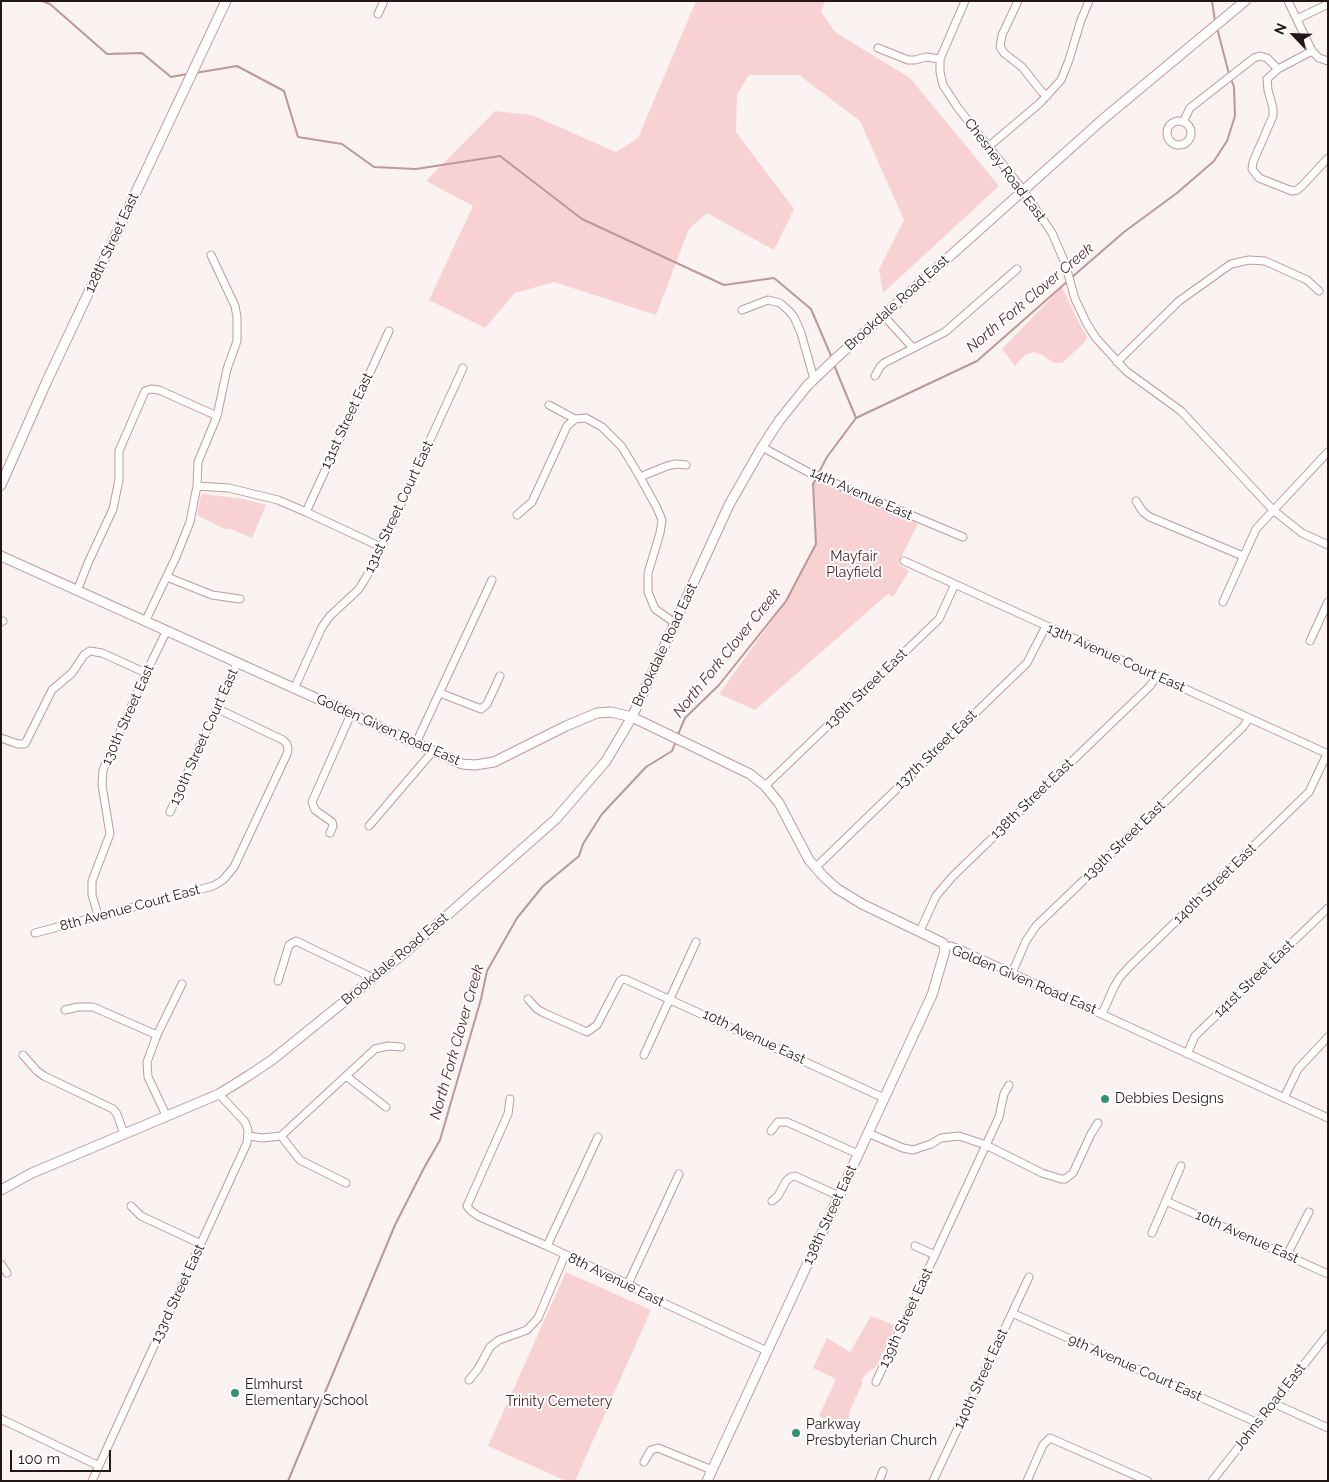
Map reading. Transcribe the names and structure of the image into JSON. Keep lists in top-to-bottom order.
{
  "streets": {
    "street": [
      "Chesney Road East",
      "128th Street East",
      "Brookdale Road East",
      "131st Street East",
      "14th Avenue East",
      "131st Street Court East",
      "13th Avenue Court East",
      "136th Street East",
      "130th Street East",
      "Golden Given Road East",
      "130th Street Court East",
      "137th Street East",
      "138th Street East",
      "139th Street East",
      "140th Street East",
      "8th Avenue Court East",
      "141st Street East",
      "10th Avenue East",
      "8th Avenue East",
      "133rd Street East",
      "9th Avenue Court East",
      "Johns Road East"
    ]
  },
  "crossings": [
    ["Chesney Road East", "Brookdale Road East"],
    ["Brookdale Road East", "14th Avenue East"],
    ["Brookdale Road East", "Golden Given Road East"],
    ["131st Street Court East", "Golden Given Road East"],
    ["13th Avenue Court East", "136th Street East"],
    ["13th Avenue Court East", "137th Street East"],
    ["13th Avenue Court East", "138th Street East"],
    ["13th Avenue Court East", "139th Street East"],
    ["13th Avenue Court East", "140th Street East"],
    ["136th Street East", "Golden Given Road East"],
    ["130th Street East", "Golden Given Road East"],
    ["130th Street East", "8th Avenue Court East"],
    ["Golden Given Road East", "130th Street Court East"],
    ["Golden Given Road East", "137th Street East"],
    ["Golden Given Road East", "138th Street East"],
    ["Golden Given Road East", "139th Street East"],
    ["Golden Given Road East", "140th Street East"],
    ["Golden Given Road East", "141st Street East"],
    ["130th Street Court East", "8th Avenue Court East"],
    ["138th Street East", "10th Avenue East"],
    ["138th Street East", "8th Avenue East"],
    ["140th Street East", "9th Avenue Court East"],
    ["9th Avenue Court East", "Johns Road East"]
  ],
  "water": ["North Fork Clover Creek"],
  "parks": ["Mayfair Playfield", "Trinity Cemetery"],
  "places": ["Debbies Designs", "Elmhurst Elementary School", "Parkway Presbyterian Church"],
  "scale_bar": "100 m",
  "north": "top left"
}
